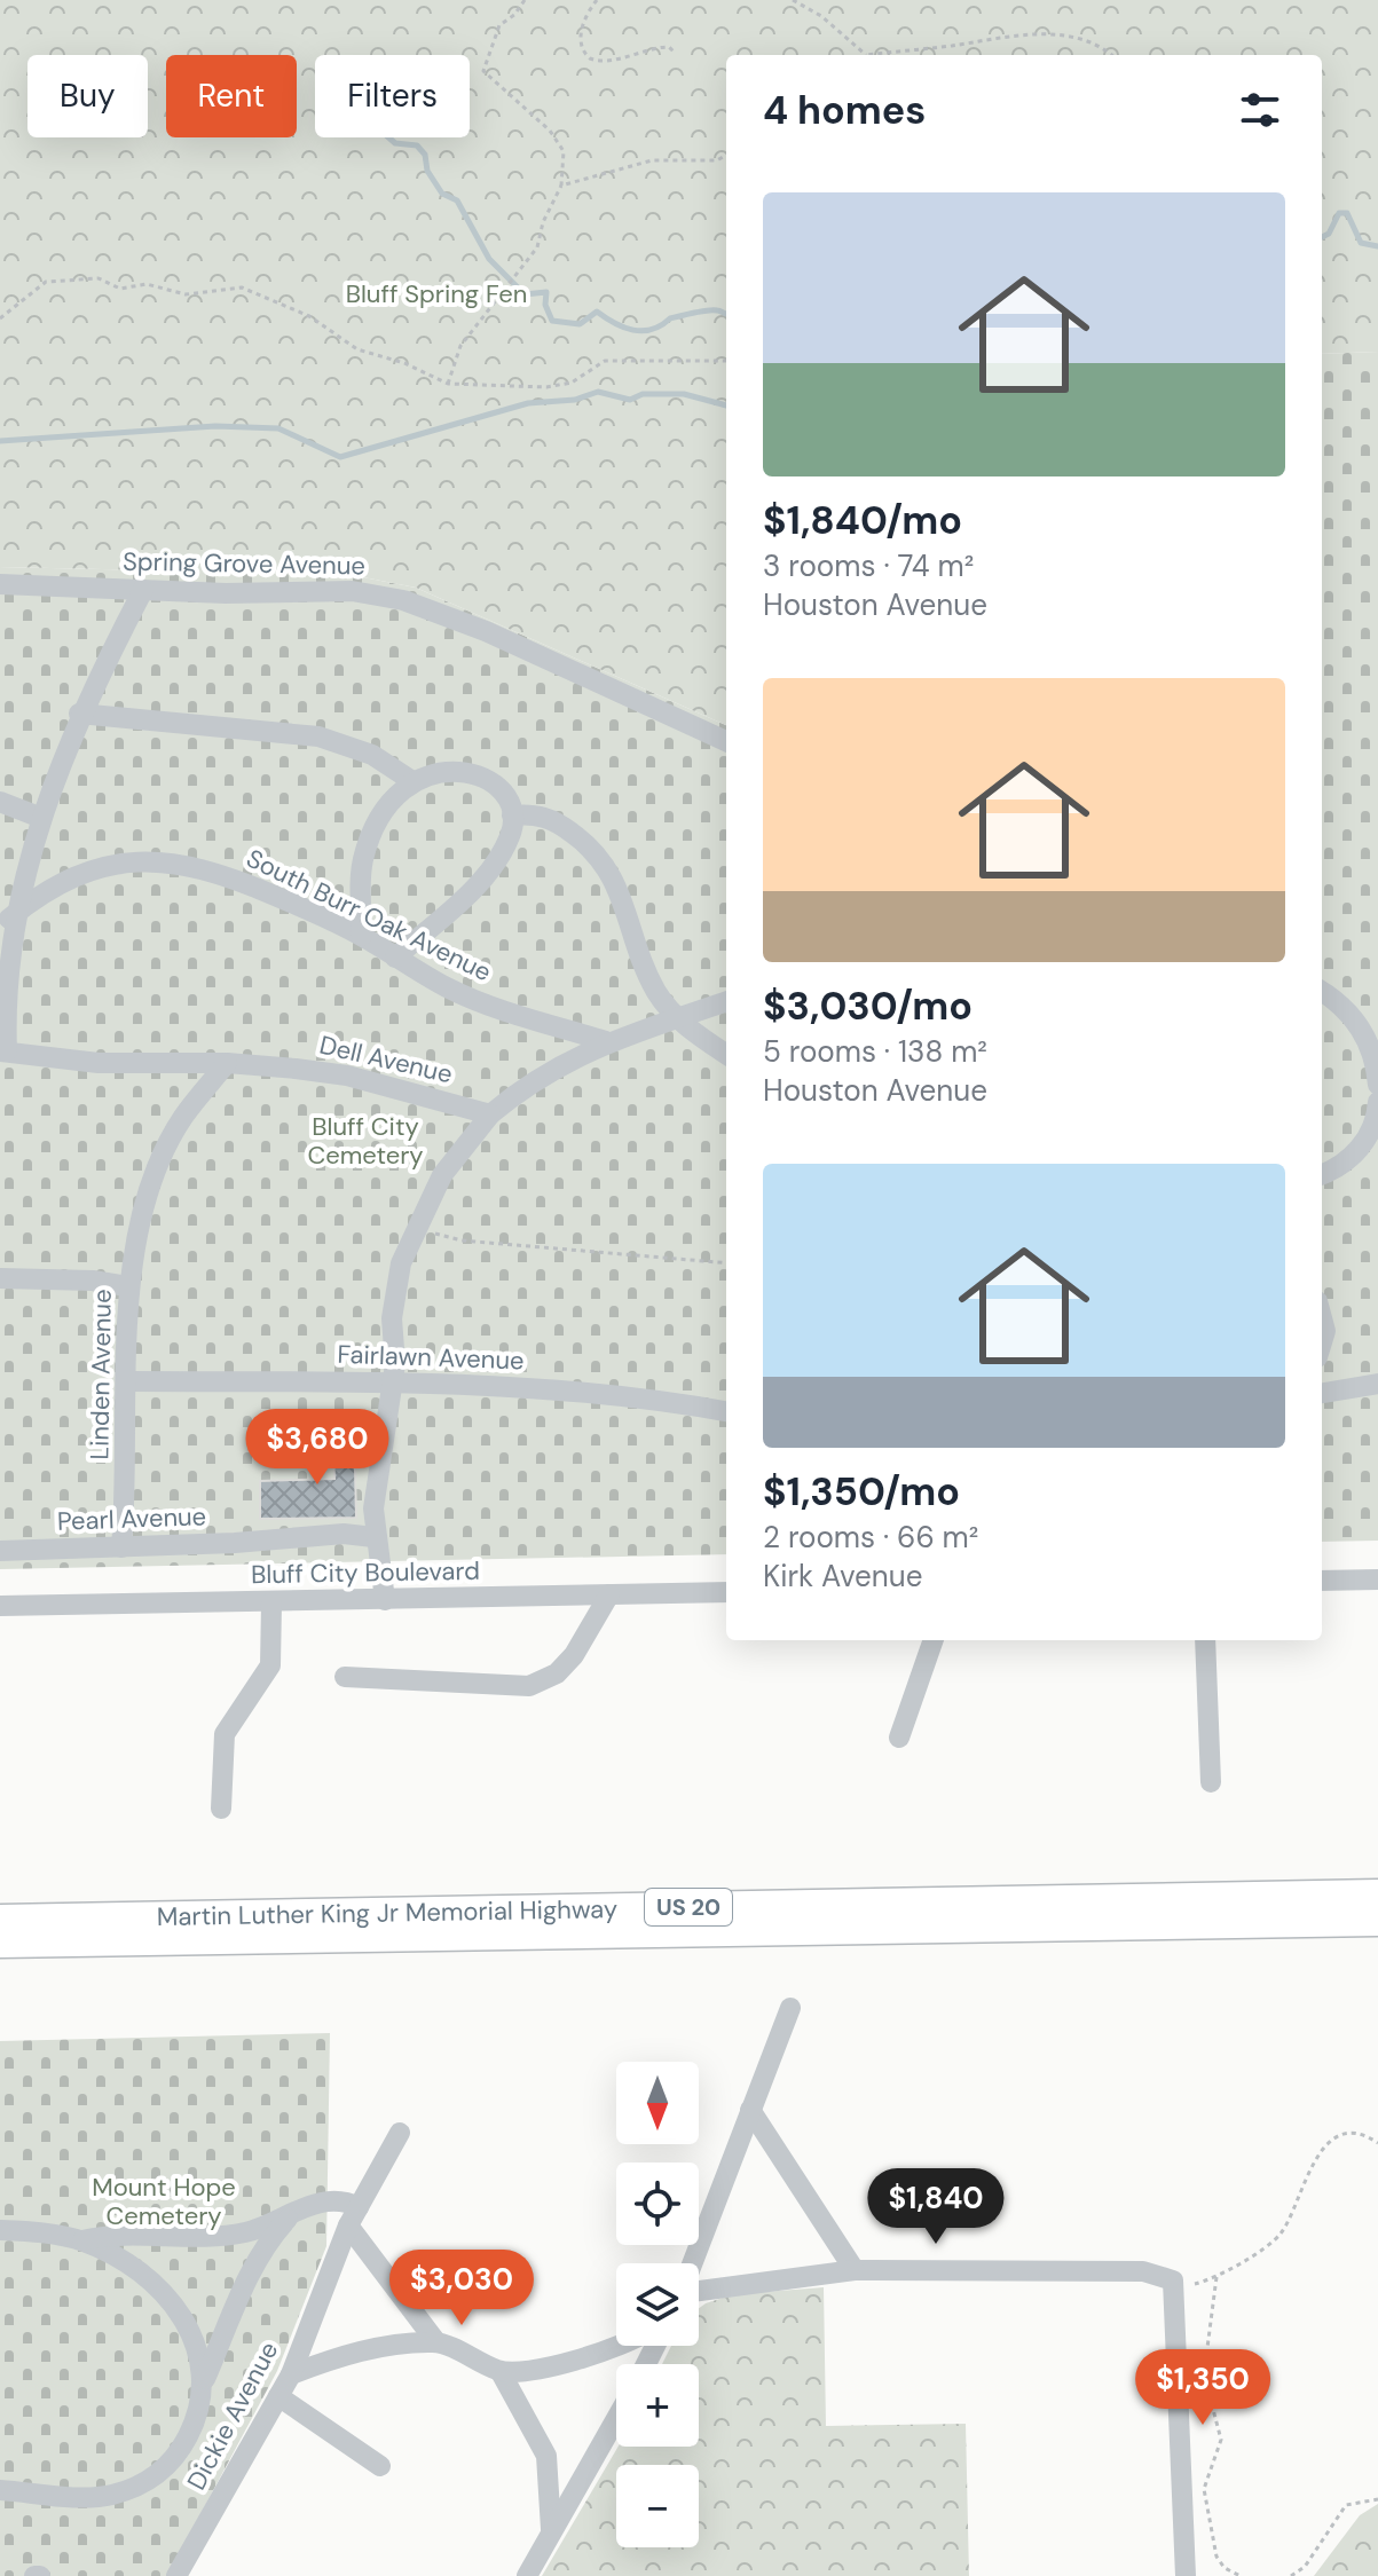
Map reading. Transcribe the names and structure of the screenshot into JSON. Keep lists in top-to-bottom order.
{
  "streets": {
    "highway": ["US 20", "Martin Luther King Jr Memorial Highway"],
    "street": [
      "Spring Grove Avenue",
      "South Burr Oak Avenue",
      "Dell Avenue",
      "Fairlawn Avenue",
      "Linden Avenue",
      "Pearl Avenue",
      "Bluff City Boulevard",
      "Dickie Avenue"
    ]
  },
  "crossings": [
    ["Dell Avenue", "Linden Avenue"],
    ["Fairlawn Avenue", "Linden Avenue"],
    ["Linden Avenue", "Pearl Avenue"]
  ],
  "parks": ["Bluff Spring Fen", "Bluff City Cemetery", "Mount Hope Cemetery"],
  "north": "bottom",
  "page": {
    "chip": ["Buy", "Rent", "Filters"],
    "heading": "4 homes",
    "list": [
      {
        "name": "$1,840/mo",
        "note": "3 rooms · 74 m² · Houston Avenue"
      },
      {
        "name": "$3,030/mo",
        "note": "5 rooms · 138 m² · Houston Avenue"
      },
      {
        "name": "$1,350/mo",
        "note": "2 rooms · 66 m² · Kirk Avenue"
      }
    ],
    "price": [
      "$3,680",
      "$1,840",
      "$3,030",
      "$1,350"
    ],
    "map_buttons": ["+", "−"]
  }
}
